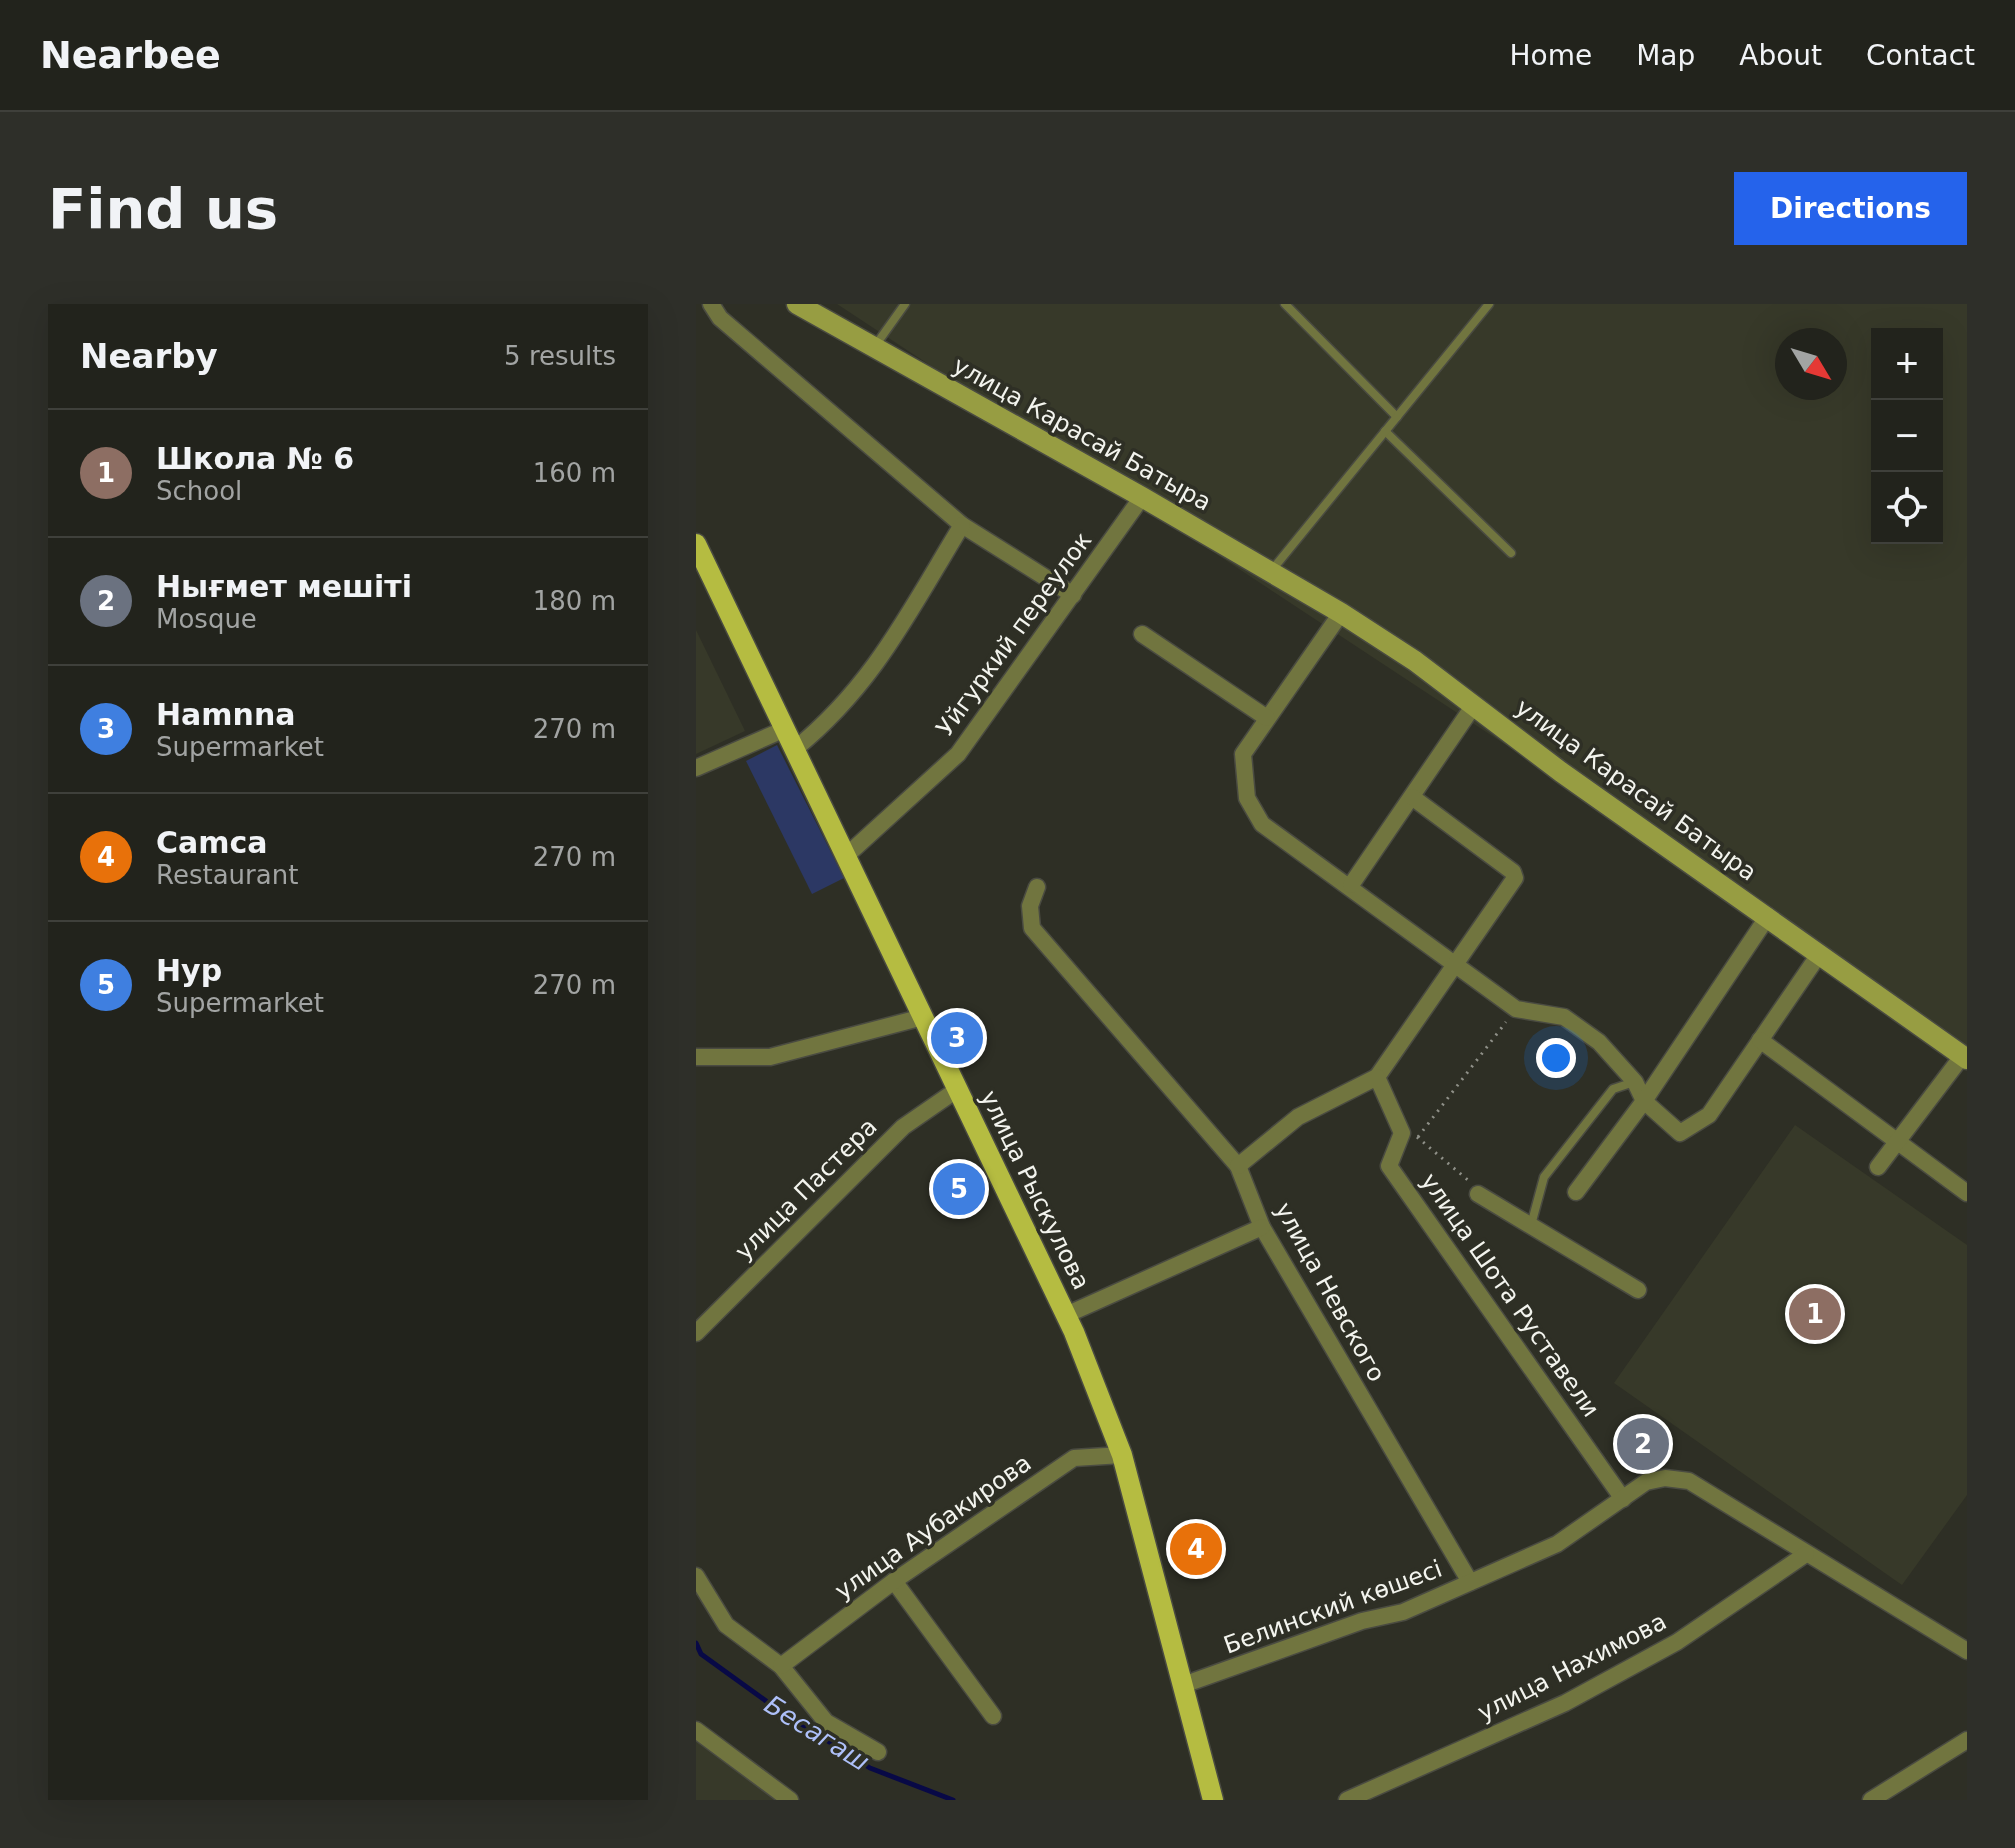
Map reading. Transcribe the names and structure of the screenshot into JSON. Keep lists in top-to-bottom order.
{
  "streets": {
    "main road": ["улица Карасай Батыра", "улица Рыскулова"],
    "street": [
      "Уйгуркий переулок",
      "улица Пастера",
      "улица Невского",
      "улица Шота Руставели",
      "улица Аубакирова",
      "Белинский көшесi",
      "улица Нахимова"
    ]
  },
  "crossings": [
    ["улица Карасай Батыра", "Уйгуркий переулок"],
    ["Уйгуркий переулок", "улица Рыскулова"],
    ["улица Пастера", "улица Рыскулова"],
    ["улица Рыскулова", "улица Аубакирова"],
    ["улица Рыскулова", "Белинский көшесi"],
    ["улица Невского", "Белинский көшесi"],
    ["улица Шота Руставели", "Белинский көшесi"]
  ],
  "water": ["Бесагаш"],
  "north": "bottom right",
  "page": {
    "header": "Nearbee",
    "nav": [
      "Home",
      "Map",
      "About",
      "Contact"
    ],
    "buttons": "Directions",
    "title": "Find us",
    "heading": ["Nearby", "5 results"],
    "map_buttons": ["+", "−"],
    "list": [
      {
        "mark": "1",
        "name": "Школа № 6",
        "note": "School",
        "value": "160 m"
      },
      {
        "mark": "2",
        "name": "Нығмет мешіті",
        "note": "Mosque",
        "value": "180 m"
      },
      {
        "mark": "3",
        "name": "Hamnna",
        "note": "Supermarket",
        "value": "270 m"
      },
      {
        "mark": "4",
        "name": "Camca",
        "note": "Restaurant",
        "value": "270 m"
      },
      {
        "mark": "5",
        "name": "Hyp",
        "note": "Supermarket",
        "value": "270 m"
      }
    ],
    "pins": [
      "3",
      "5",
      "1",
      "2",
      "4"
    ]
  }
}
